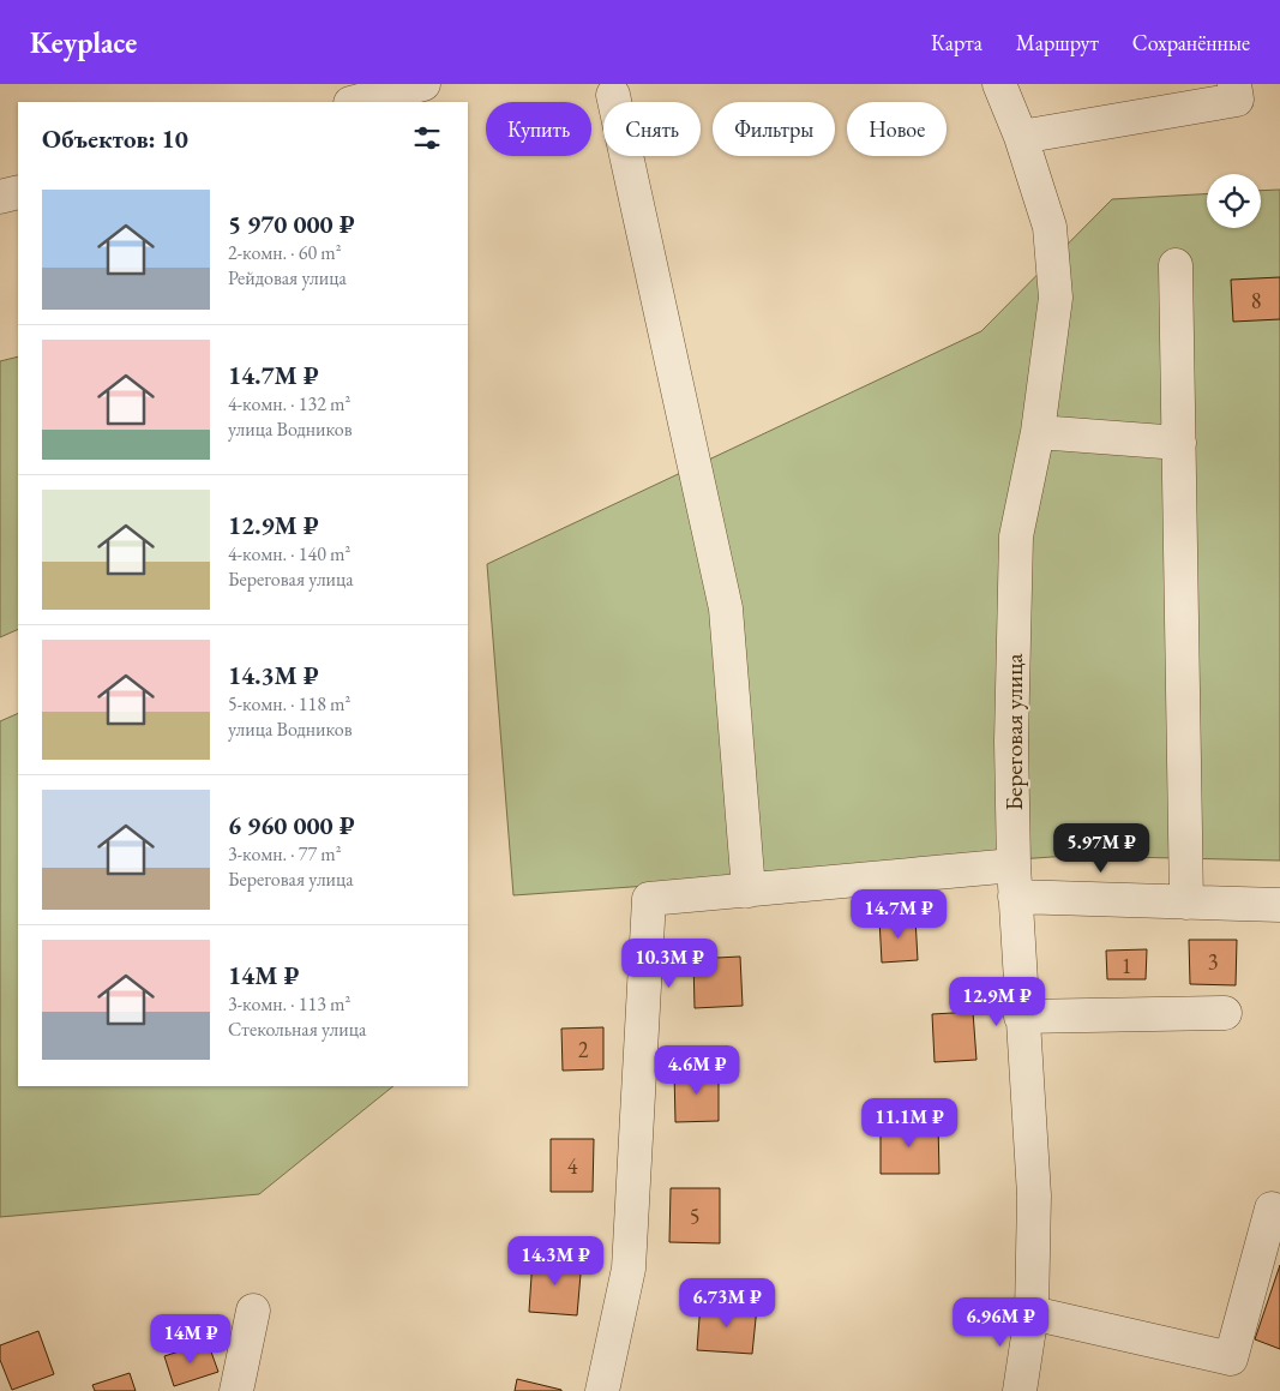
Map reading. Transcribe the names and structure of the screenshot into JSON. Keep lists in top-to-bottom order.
{
  "streets": {
    "street": ["Береговая улица"]
  },
  "house_numbers": [
    "8",
    "3",
    "1",
    "2",
    "4",
    "5"
  ],
  "page": {
    "header": "Keyplace",
    "nav": ["Карта", "Маршрут", "Сохранённые"],
    "chip": [
      "Купить",
      "Снять",
      "Фильтры",
      "Новое"
    ],
    "heading": "Объектов: 10",
    "list": [
      {
        "name": "5 970 000 ₽",
        "note": "2-комн. · 60 m² · Рейдовая улица"
      },
      {
        "name": "14.7M ₽",
        "note": "4-комн. · 132 m² · улица Водников"
      },
      {
        "name": "12.9M ₽",
        "note": "4-комн. · 140 m² · Береговая улица"
      },
      {
        "name": "14.3M ₽",
        "note": "5-комн. · 118 m² · улица Водников"
      },
      {
        "name": "6 960 000 ₽",
        "note": "3-комн. · 77 m² · Береговая улица"
      },
      {
        "name": "14M ₽",
        "note": "3-комн. · 113 m² · Стекольная улица"
      }
    ],
    "price": [
      "5.97M ₽",
      "14.7M ₽",
      "10.3M ₽",
      "12.9M ₽",
      "4.6M ₽",
      "11.1M ₽",
      "14.3M ₽",
      "6.73M ₽",
      "6.96M ₽",
      "14M ₽"
    ]
  }
}
